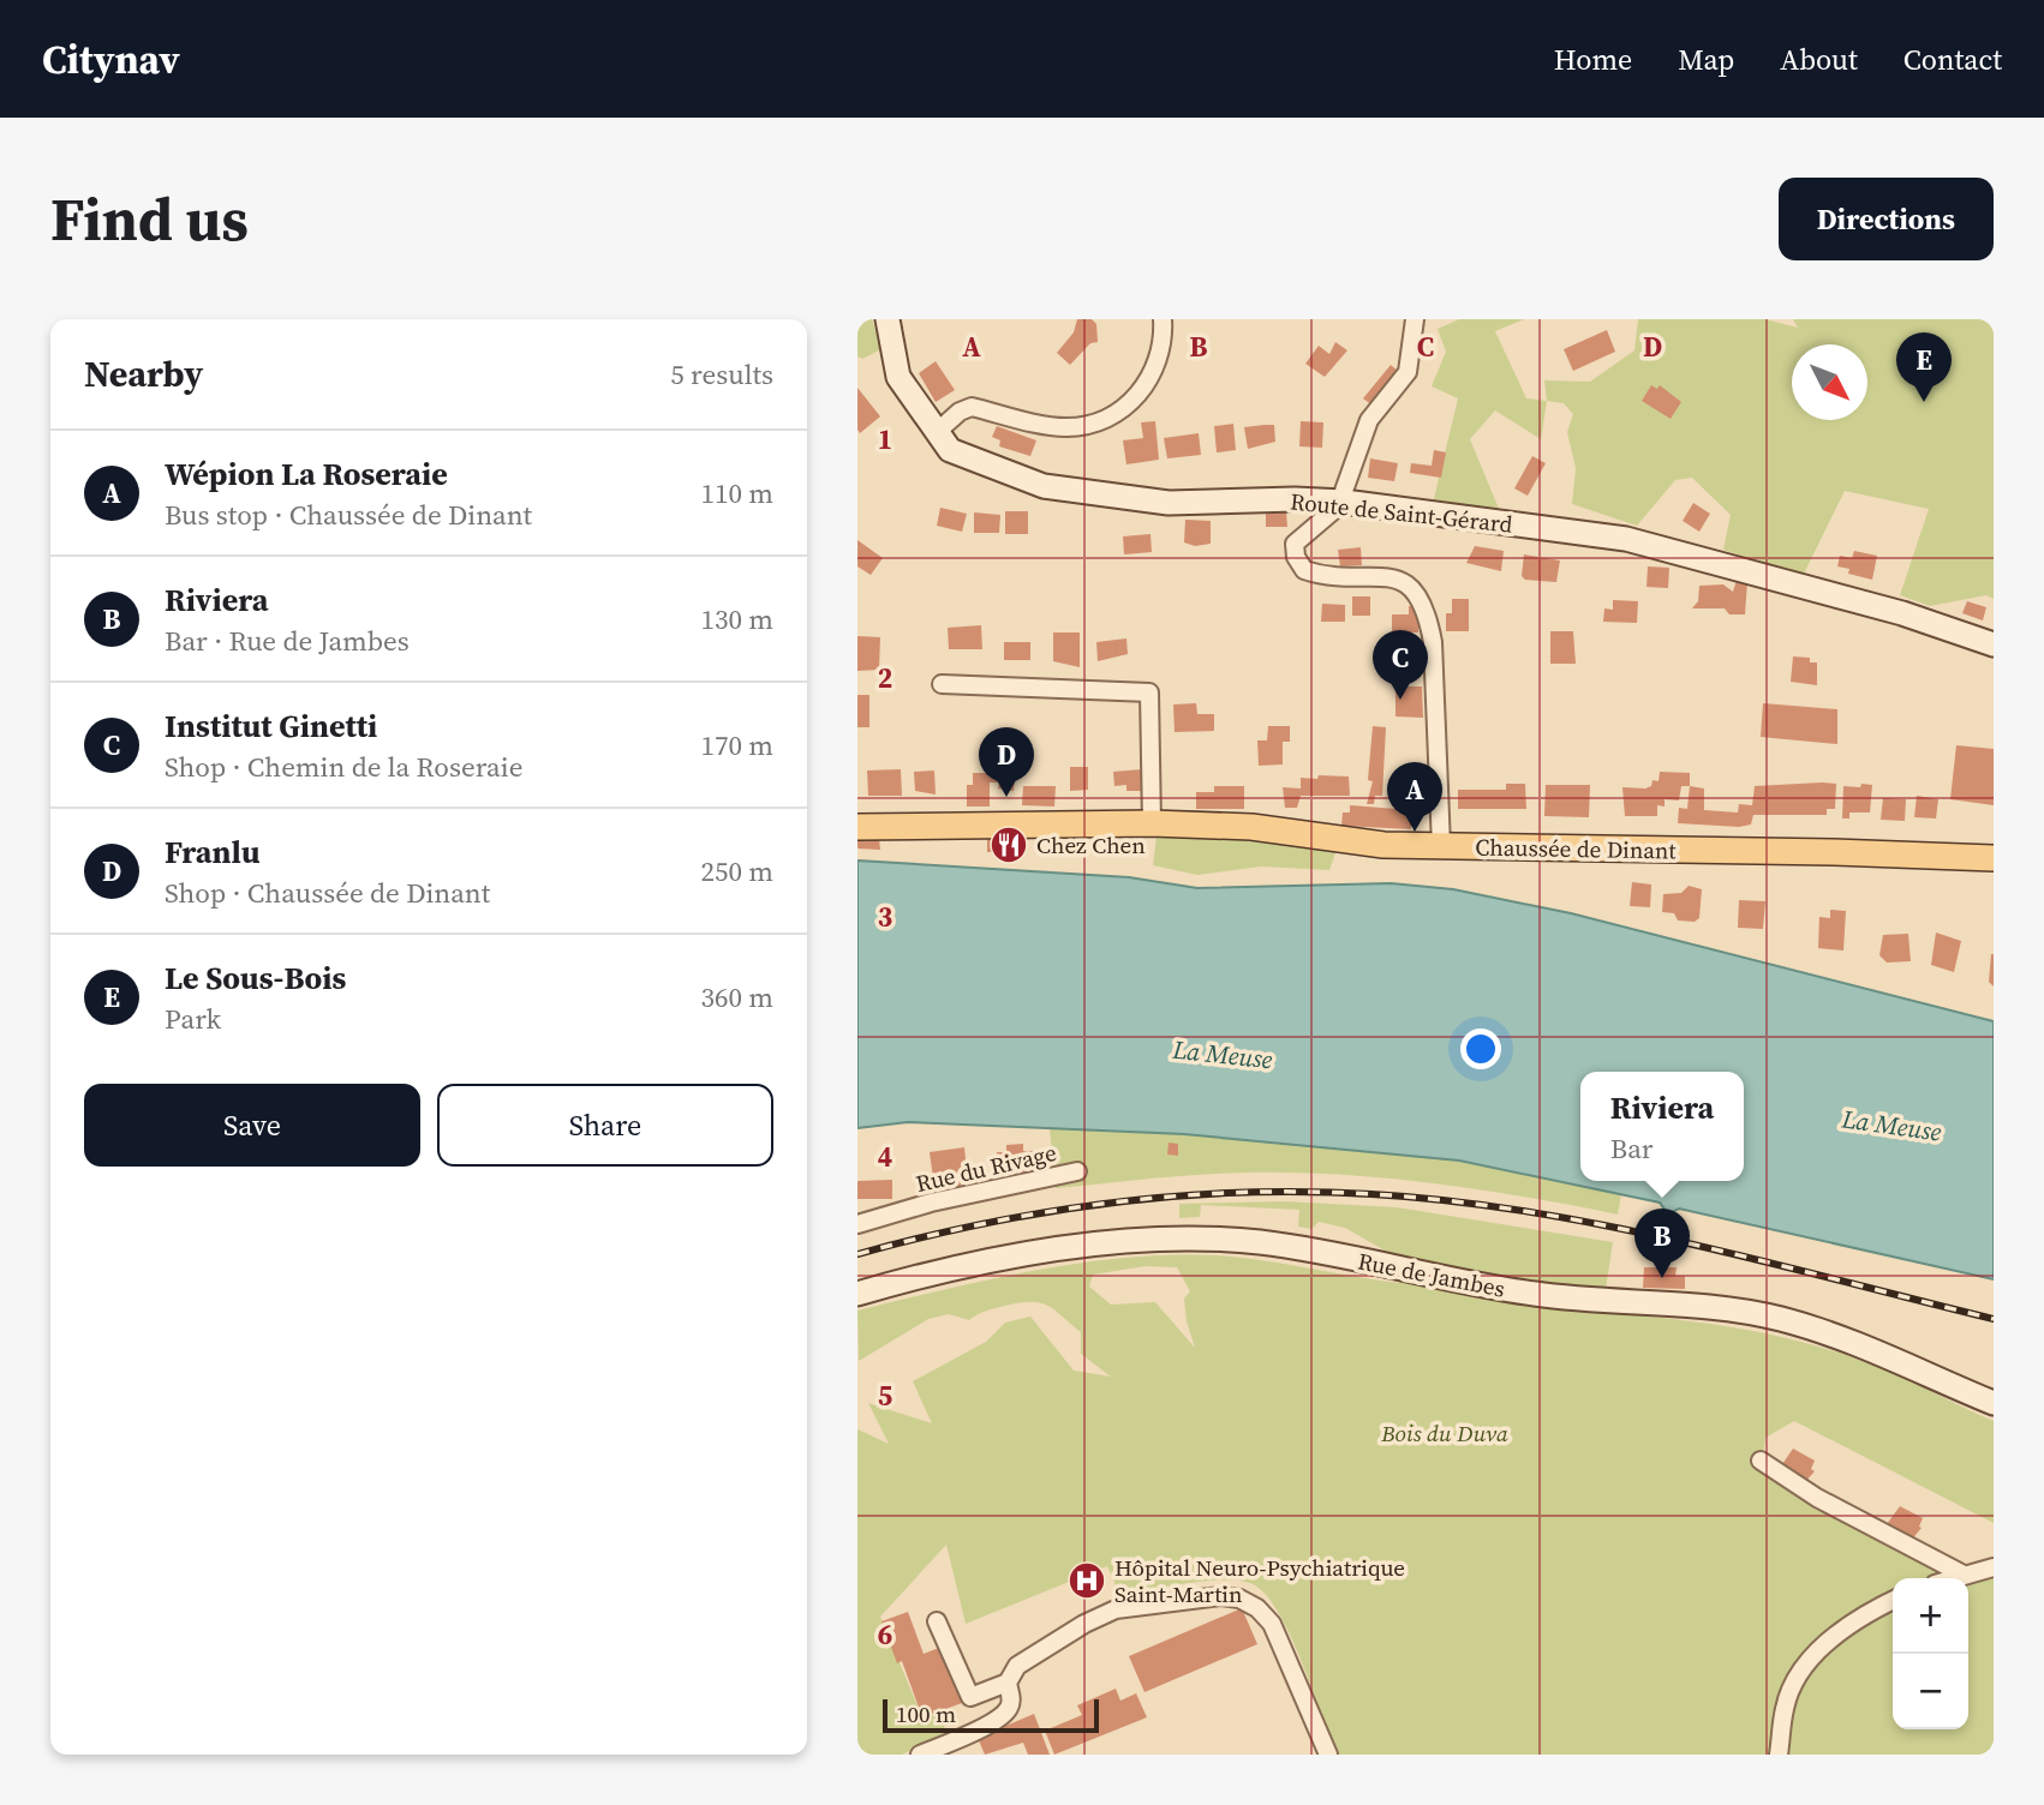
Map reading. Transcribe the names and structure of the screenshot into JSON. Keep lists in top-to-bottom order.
{
  "streets": {
    "main road": ["Route de Saint-Gérard", "Chaussée de Dinant", "Rue de Jambes"],
    "street": ["Rue du Rivage"]
  },
  "water": ["La Meuse"],
  "parks": ["Bois du Duva"],
  "places": {
    "restaurant": ["Chez Chen"],
    "hospital": ["Hôpital Neuro-Psychiatrique Saint-Martin"]
  },
  "scale_bar": "100 m",
  "north": "bottom right",
  "page": {
    "header": "Citynav",
    "nav": [
      "Home",
      "Map",
      "About",
      "Contact"
    ],
    "buttons": [
      "Directions",
      ["Save", "Share"]
    ],
    "title": "Find us",
    "heading": ["Nearby", "5 results"],
    "pins": [
      "E",
      "C",
      "D",
      "A",
      "B"
    ],
    "list": [
      {
        "mark": "A",
        "name": "Wépion La Roseraie",
        "note": "Bus stop · Chaussée de Dinant",
        "value": "110 m"
      },
      {
        "mark": "B",
        "name": "Riviera",
        "note": "Bar · Rue de Jambes",
        "value": "130 m"
      },
      {
        "mark": "C",
        "name": "Institut Ginetti",
        "note": "Shop · Chemin de la Roseraie",
        "value": "170 m"
      },
      {
        "mark": "D",
        "name": "Franlu",
        "note": "Shop · Chaussée de Dinant",
        "value": "250 m"
      },
      {
        "mark": "E",
        "name": "Le Sous-Bois",
        "note": "Park",
        "value": "360 m"
      }
    ],
    "popup": ["Riviera", "Bar"],
    "map_buttons": ["+", "−"],
    "scale": "100 m"
  },
  "grid": {
    "columns": [
      "A",
      "B",
      "C",
      "D"
    ],
    "rows": [
      "1",
      "2",
      "3",
      "4",
      "5",
      "6"
    ]
  }
}
